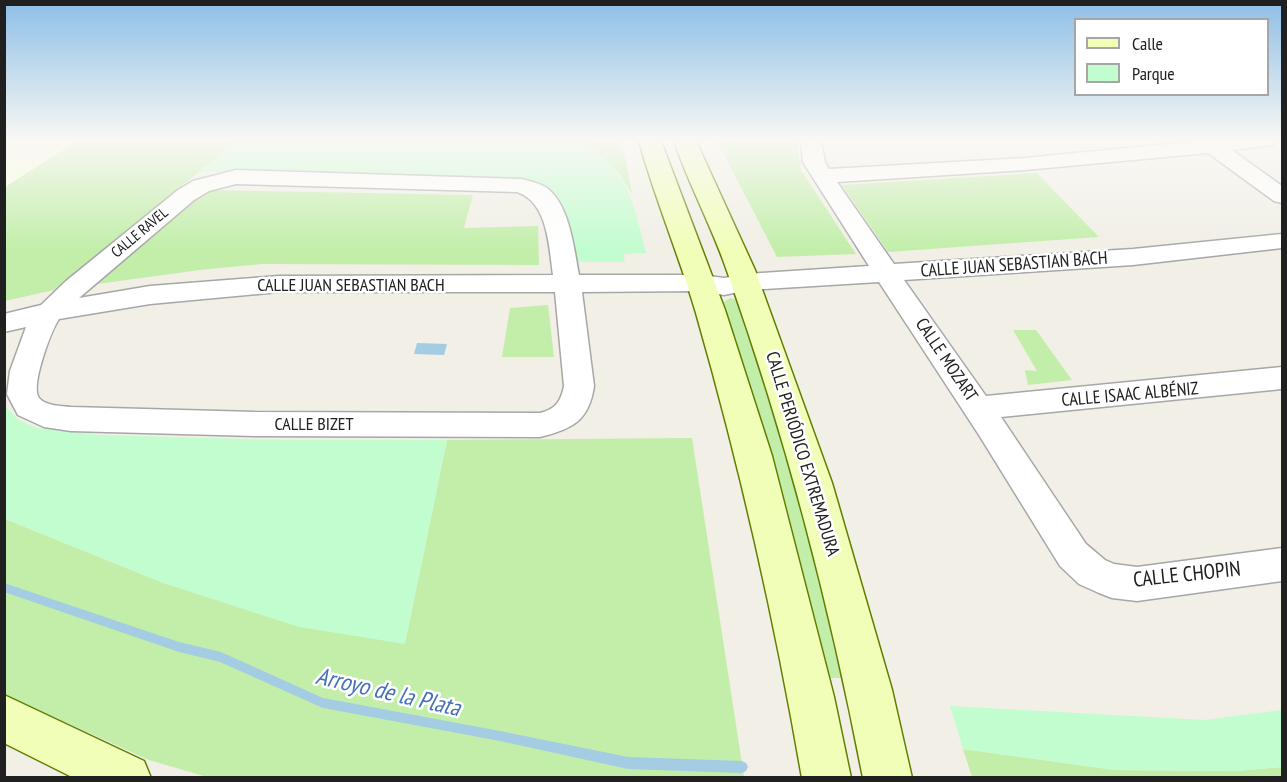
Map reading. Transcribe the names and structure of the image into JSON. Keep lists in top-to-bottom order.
{
  "streets": {
    "main road": ["CALLE PERIÓDICO EXTREMADURA"],
    "street": [
      "CALLE RAVEL",
      "CALLE JUAN SEBASTIAN BACH",
      "CALLE MOZART",
      "CALLE ISAAC ALBÉNIZ",
      "CALLE BIZET",
      "CALLE CHOPIN"
    ]
  },
  "crossings": [
    ["CALLE RAVEL", "CALLE JUAN SEBASTIAN BACH"],
    ["CALLE RAVEL", "CALLE BIZET"],
    ["CALLE JUAN SEBASTIAN BACH", "CALLE MOZART"],
    ["CALLE JUAN SEBASTIAN BACH", "CALLE BIZET"],
    ["CALLE JUAN SEBASTIAN BACH", "CALLE PERIÓDICO EXTREMADURA"],
    ["CALLE MOZART", "CALLE ISAAC ALBÉNIZ"],
    ["CALLE MOZART", "CALLE CHOPIN"]
  ],
  "water": ["Arroyo de la Plata"],
  "legend": ["Calle", "Parque"]
}
